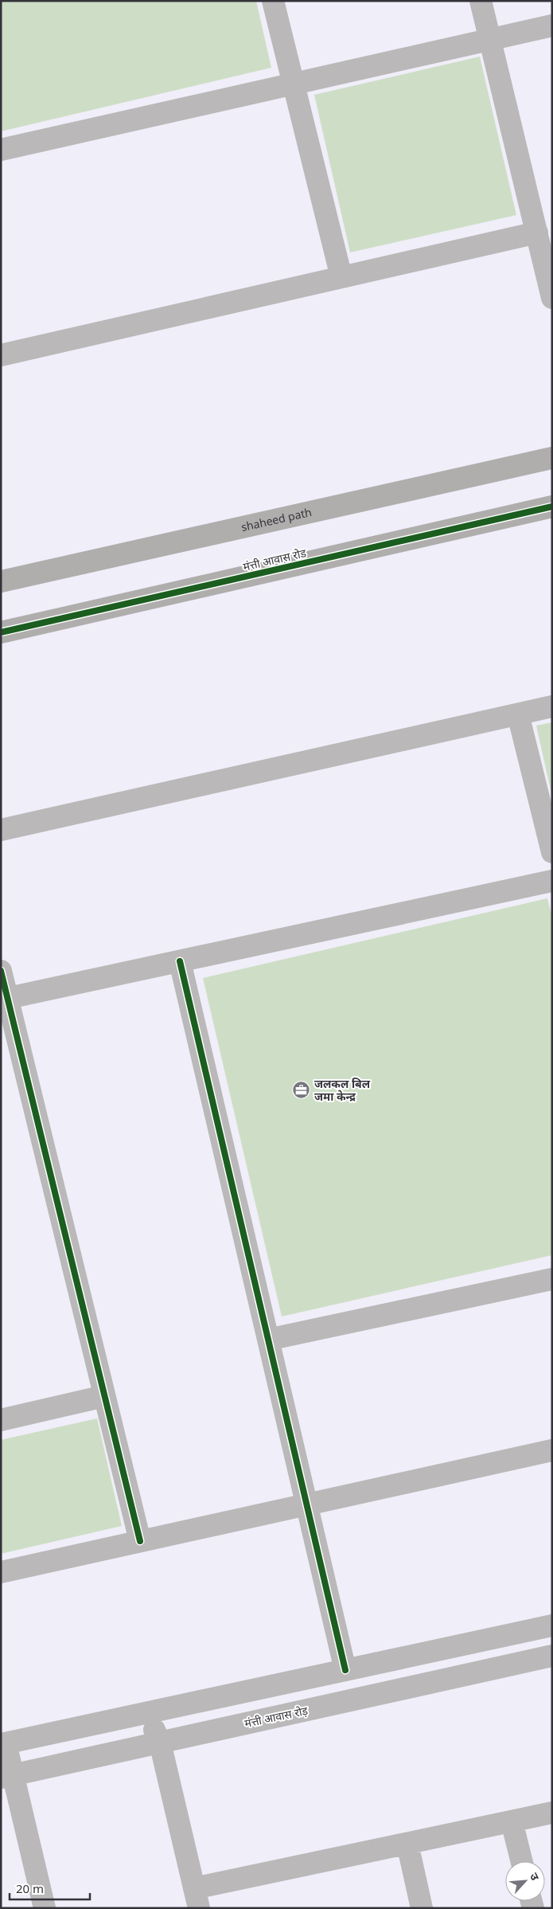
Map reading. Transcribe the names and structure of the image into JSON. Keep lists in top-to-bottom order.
{
  "streets": {
    "street": ["shaheed path", "मंत्ती आवास रोड", "मंत्ती आवास रोड़"]
  },
  "places": {
    "office": ["जलकल बिल जमा केन्द्र"]
  },
  "scale_bar": "20 m",
  "north": "top right"
}
